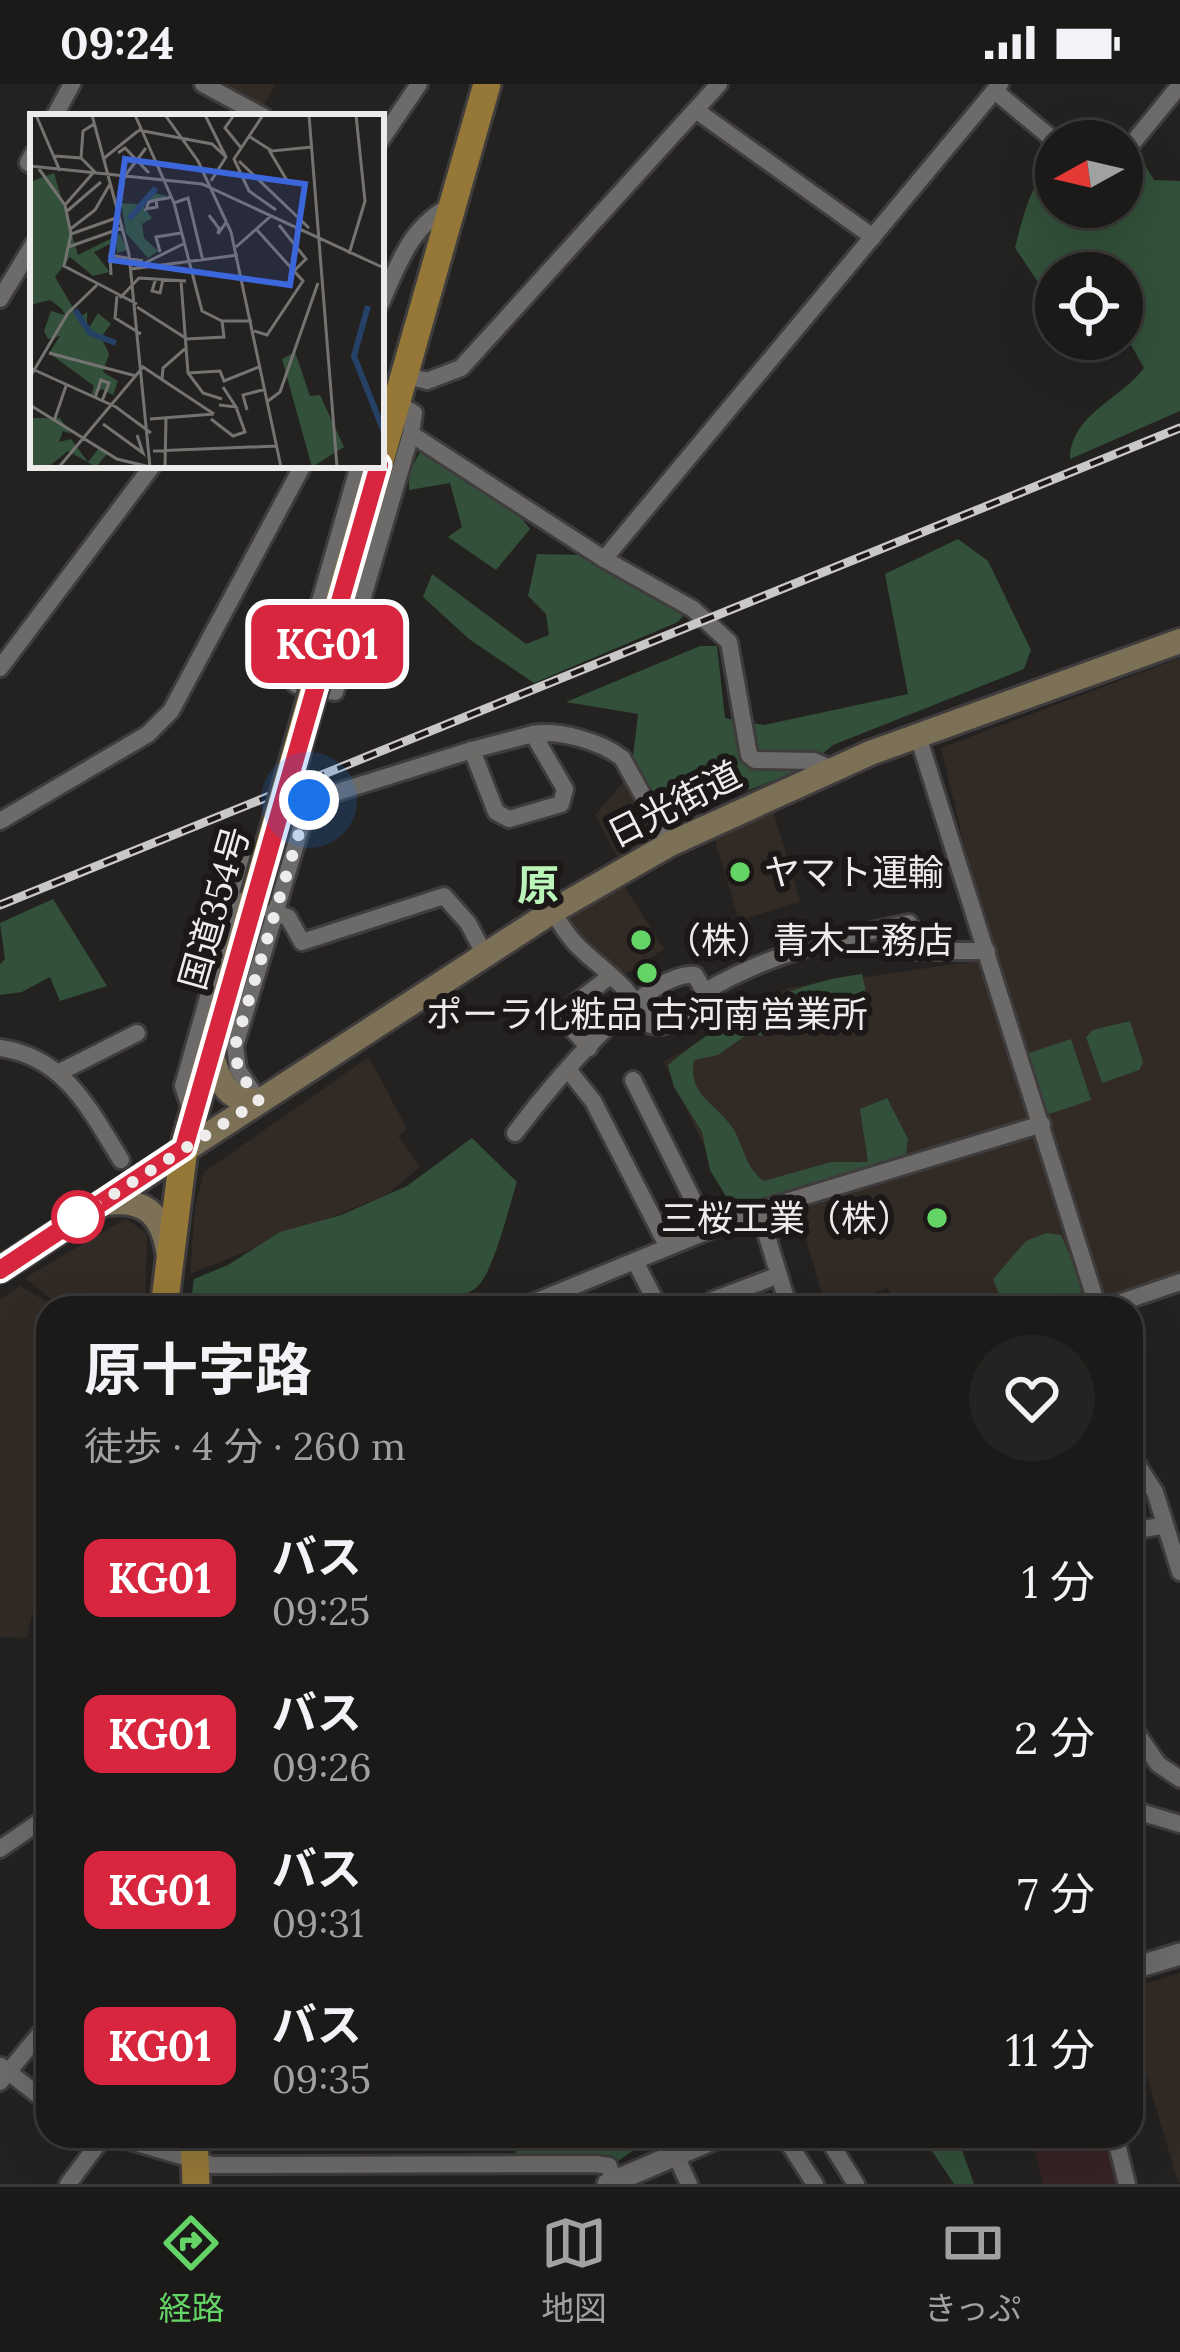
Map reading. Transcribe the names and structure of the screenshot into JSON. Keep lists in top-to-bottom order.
{
  "streets": {
    "highway": ["国道354号"],
    "main road": ["日光街道"]
  },
  "crossings": [
    ["日光街道", "国道354号"]
  ],
  "districts": ["原"],
  "places": [
    "ヤマト運輸",
    "（株）青木工務店",
    "ポーラ化粧品 古河南営業所",
    "三桜工業（株）"
  ],
  "lines": ["bus line KG01"],
  "north": "left",
  "page": {
    "status": "09:24",
    "on_map": "KG01",
    "heading": ["原十字路", "徒歩 · 4 分 · 260 m"],
    "list": [
      {
        "mark": "KG01",
        "name": "バス",
        "note": "09:25",
        "value": "1 分"
      },
      {
        "mark": "KG01",
        "name": "バス",
        "note": "09:26",
        "value": "2 分"
      },
      {
        "mark": "KG01",
        "name": "バス",
        "note": "09:31",
        "value": "7 分"
      },
      {
        "mark": "KG01",
        "name": "バス",
        "note": "09:35",
        "value": "11 分"
      }
    ],
    "tabs": ["経路", "地図", "きっぷ"]
  }
}
